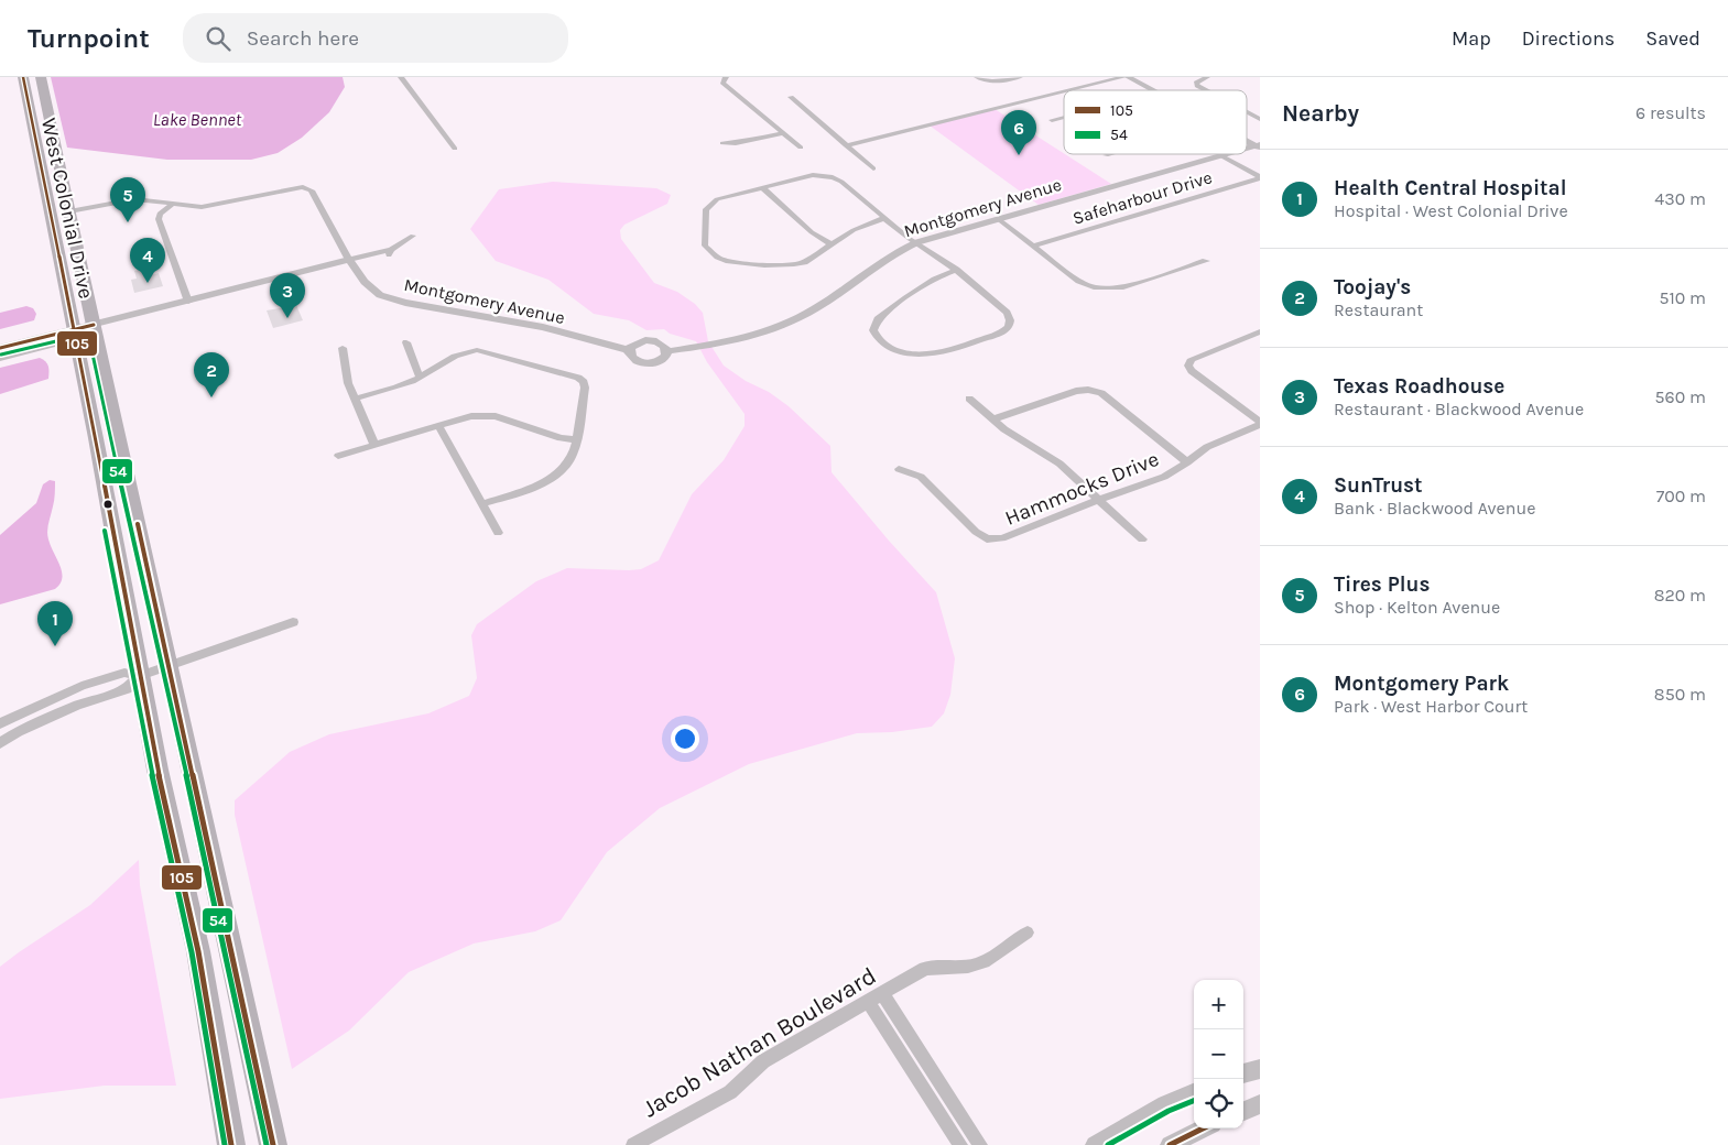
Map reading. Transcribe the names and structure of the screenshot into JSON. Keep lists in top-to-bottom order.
{
  "streets": {
    "highway": ["West Colonial Drive"],
    "street": [
      "Safeharbour Drive",
      "Montgomery Avenue",
      "Hammocks Drive",
      "Jacob Nathan Boulevard"
    ]
  },
  "water": ["Lake Bennet"],
  "lines": ["transit line 105", "transit line 54"],
  "legend": ["105", "54"],
  "page": {
    "header": "Turnpoint",
    "search": "Search here",
    "nav": ["Map", "Directions", "Saved"],
    "heading": ["Nearby", "6 results"],
    "pins": [
      "6",
      "5",
      "4",
      "3",
      "2",
      "1"
    ],
    "list": [
      {
        "mark": "1",
        "name": "Health Central Hospital",
        "note": "Hospital · West Colonial Drive",
        "value": "430 m"
      },
      {
        "mark": "2",
        "name": "Toojay's",
        "note": "Restaurant",
        "value": "510 m"
      },
      {
        "mark": "3",
        "name": "Texas Roadhouse",
        "note": "Restaurant · Blackwood Avenue",
        "value": "560 m"
      },
      {
        "mark": "4",
        "name": "SunTrust",
        "note": "Bank · Blackwood Avenue",
        "value": "700 m"
      },
      {
        "mark": "5",
        "name": "Tires Plus",
        "note": "Shop · Kelton Avenue",
        "value": "820 m"
      },
      {
        "mark": "6",
        "name": "Montgomery Park",
        "note": "Park · West Harbor Court",
        "value": "850 m"
      }
    ],
    "map_buttons": ["+", "−"]
  }
}
